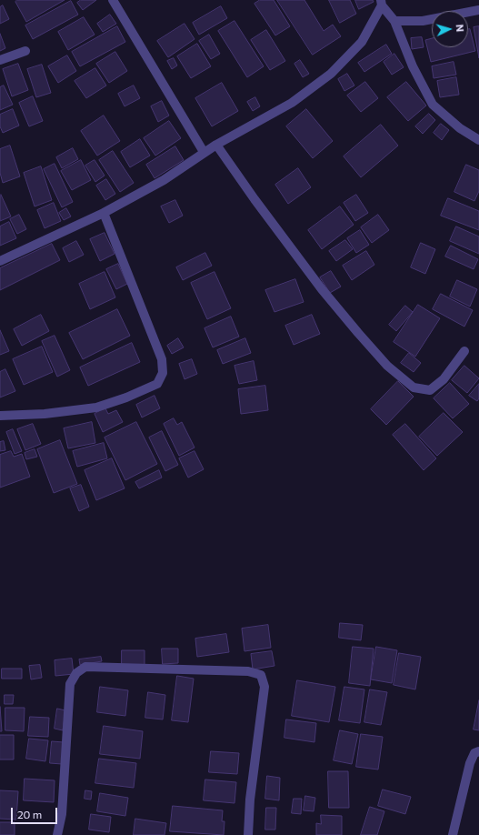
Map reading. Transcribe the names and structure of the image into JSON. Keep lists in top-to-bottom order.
{
  "scale_bar": "20 m",
  "north": "right"
}
